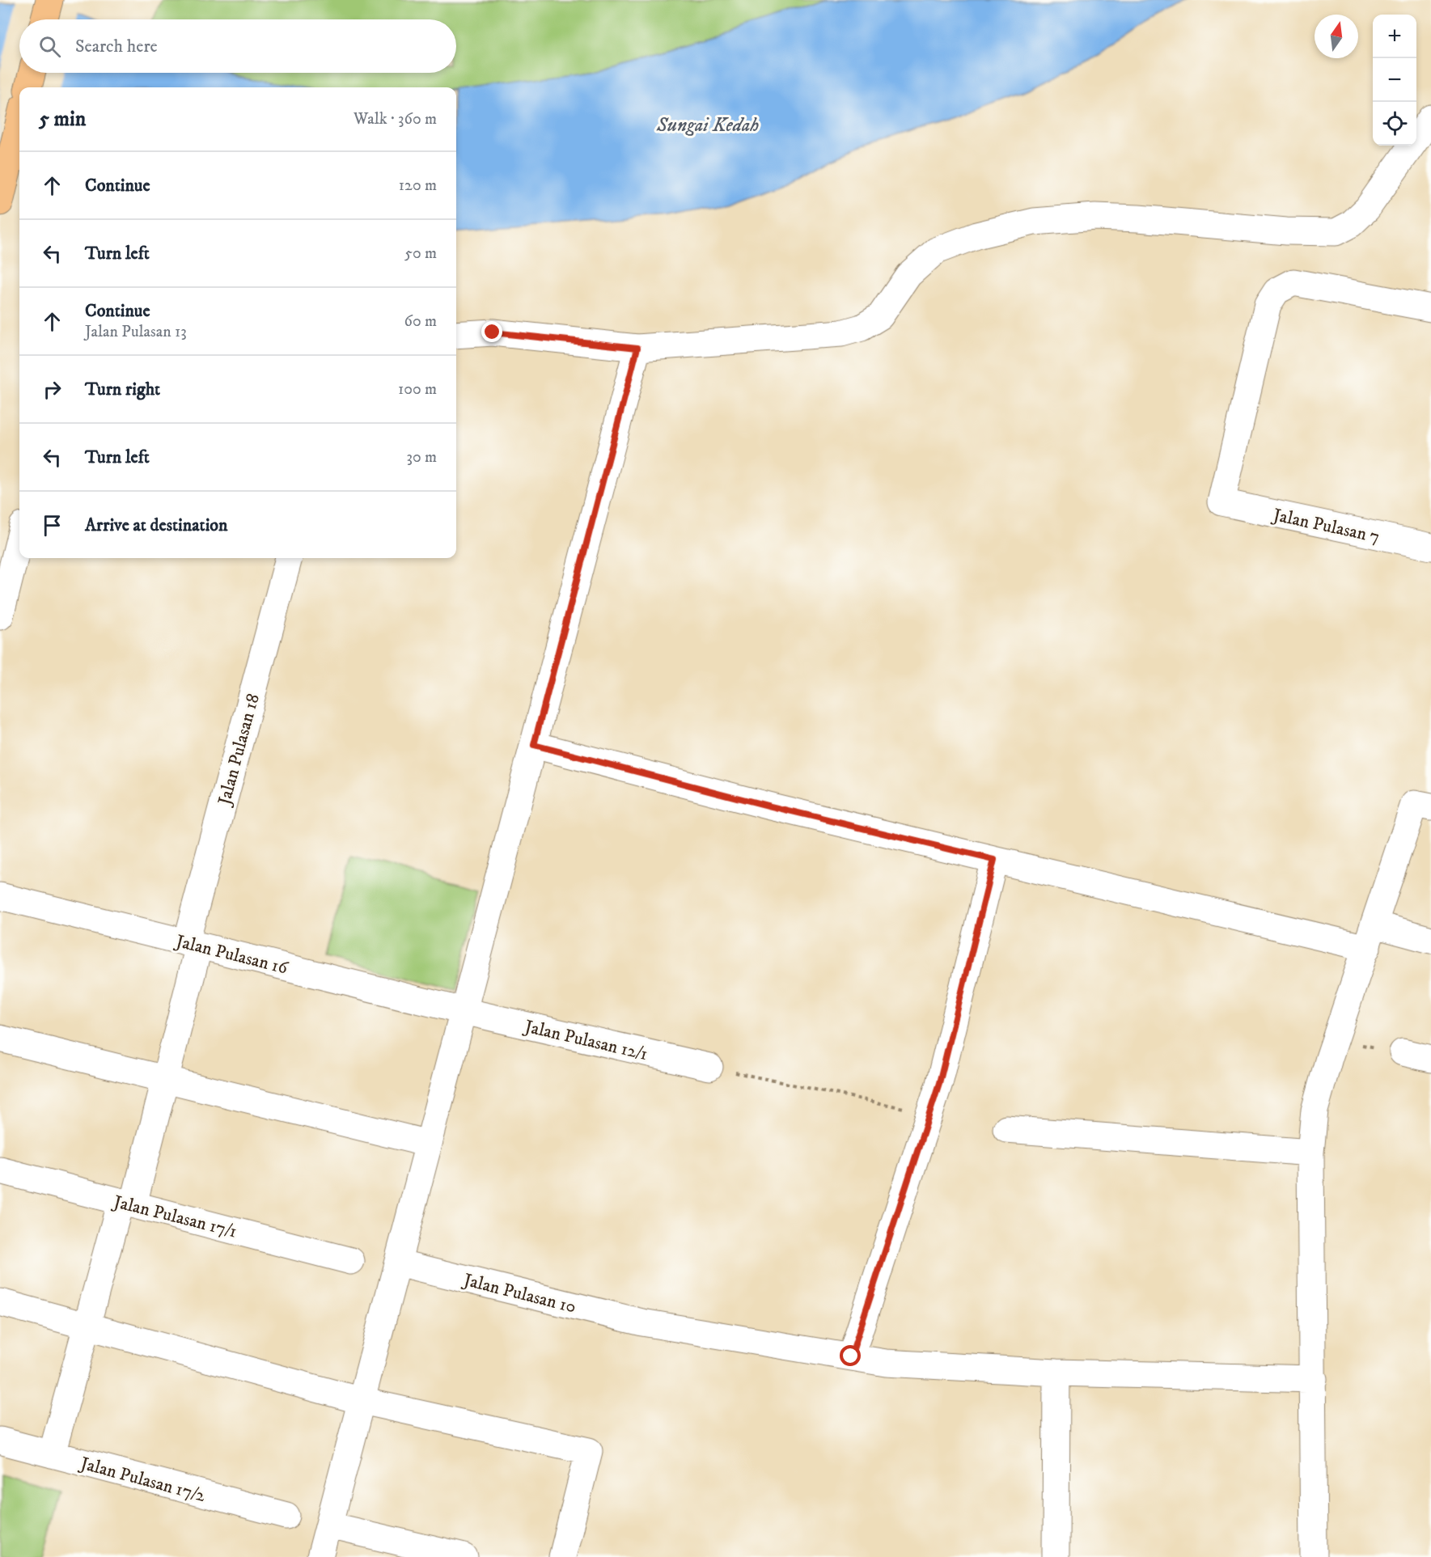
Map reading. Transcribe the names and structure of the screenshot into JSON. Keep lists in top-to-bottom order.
{
  "streets": {
    "street": [
      "Jalan Pulasan 7",
      "Jalan Pulasan 18",
      "Jalan Pulasan 16",
      "Jalan Pulasan 12/1",
      "Jalan Pulasan 17/1",
      "Jalan Pulasan 10",
      "Jalan Pulasan 17/2"
    ]
  },
  "crossings": [
    ["Jalan Pulasan 18", "Jalan Pulasan 16"],
    ["Jalan Pulasan 18", "Jalan Pulasan 17/1"],
    ["Jalan Pulasan 18", "Jalan Pulasan 17/2"],
    ["Jalan Pulasan 16", "Jalan Pulasan 12/1"]
  ],
  "water": ["Sungai Kedah"],
  "north": "top",
  "page": {
    "map_buttons": ["+", "−"],
    "search": "Search here",
    "heading": ["5 min", "Walk · 360 m"],
    "list": [
      ["Continue", "120 m"],
      ["Turn left", "50 m"],
      ["Continue", "Jalan Pulasan 13", "60 m"],
      ["Turn right", "100 m"],
      ["Turn left", "30 m"],
      "Arrive at destination"
    ]
  }
}
